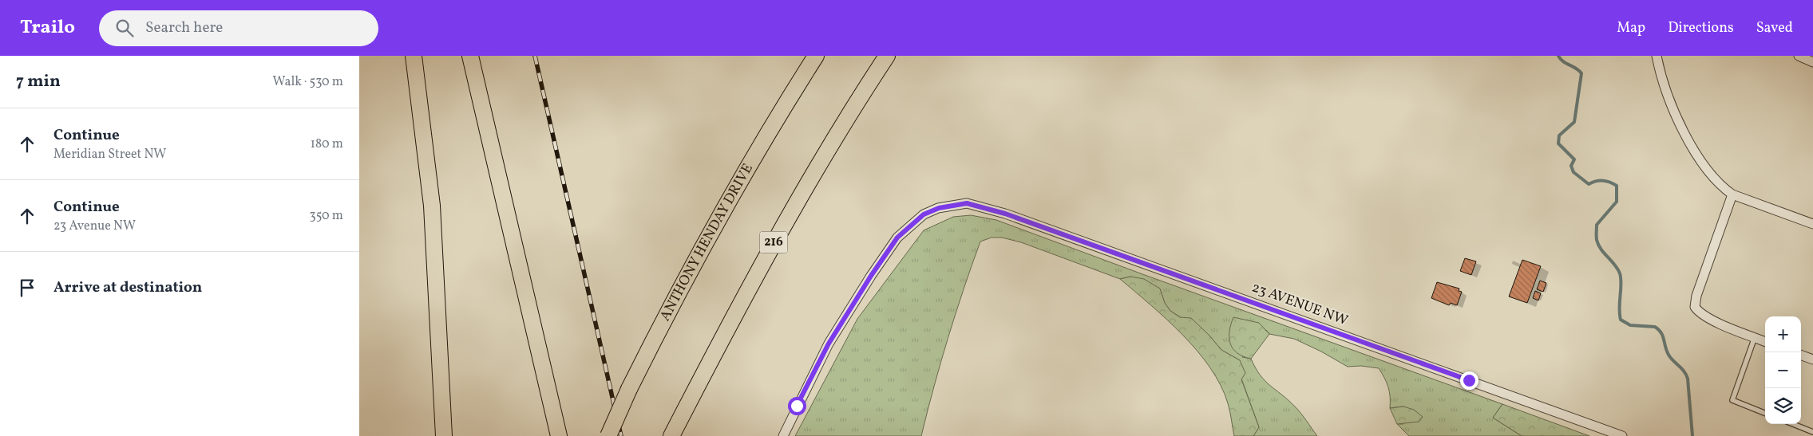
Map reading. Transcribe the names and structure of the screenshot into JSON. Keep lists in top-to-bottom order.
{
  "streets": {
    "highway": ["216", "ANTHONY HENDAY DRIVE"],
    "street": ["23 AVENUE NW"]
  },
  "page": {
    "header": "Trailo",
    "search": "Search here",
    "nav": ["Map", "Directions", "Saved"],
    "heading": ["7 min", "Walk · 530 m"],
    "list": [
      ["Continue", "Meridian Street NW", "180 m"],
      ["Continue", "23 Avenue NW", "350 m"],
      "Arrive at destination"
    ],
    "map_buttons": ["+", "−"]
  }
}
